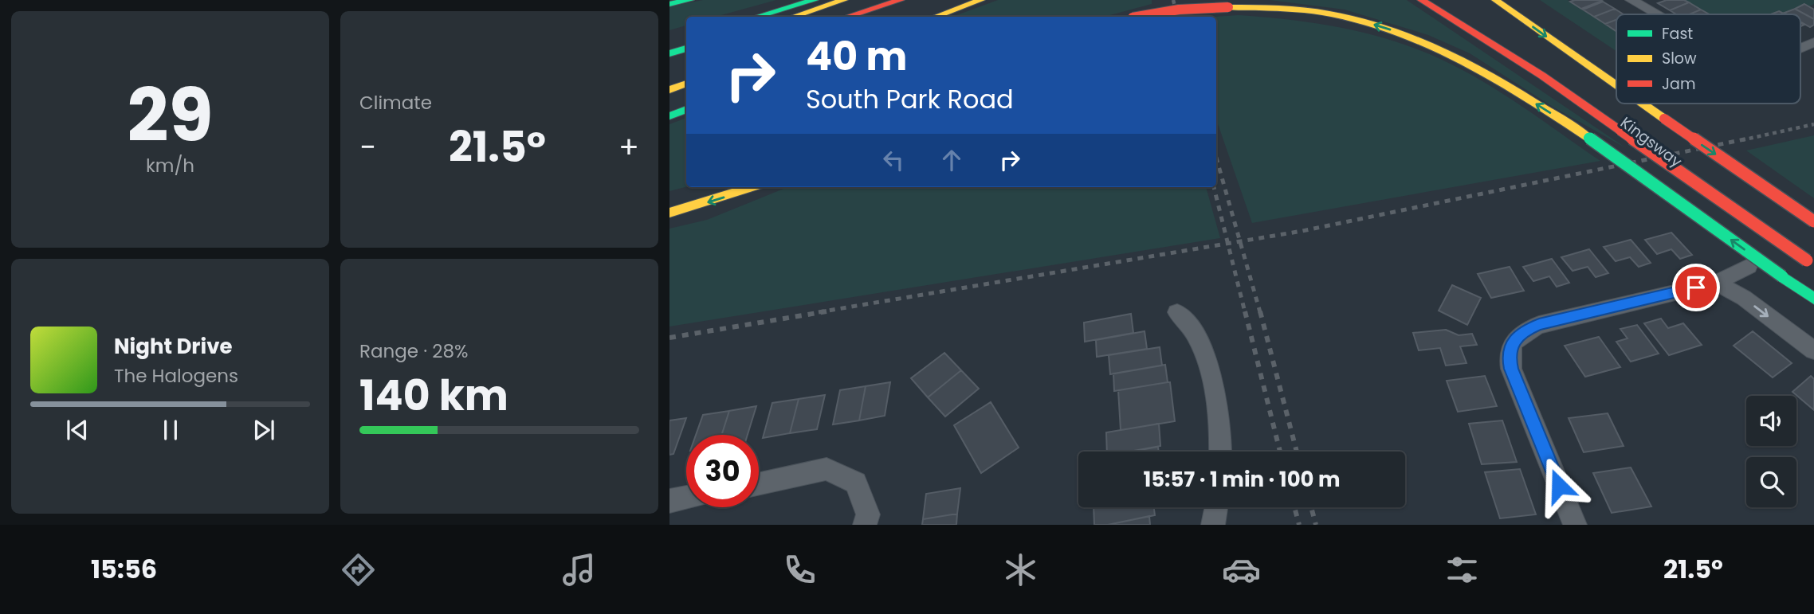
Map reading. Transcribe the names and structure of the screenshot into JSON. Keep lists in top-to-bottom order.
{
  "streets": {
    "highway": ["Kingsway"]
  },
  "legend": ["Fast", "Slow", "Jam"],
  "page": {
    "tile": [
      ["29", "km/h"],
      "Climate",
      ["Range · 28%", "140 km"]
    ],
    "turn": ["40 m", "South Park Road"],
    "heat": ["−", "21.5°", "+"],
    "song": ["Night Drive", "The Halogens"],
    "limit": "30",
    "trip": "15:57 · 1 min · 100 m",
    "tabs": ["15:56", "21.5°"]
  }
}
